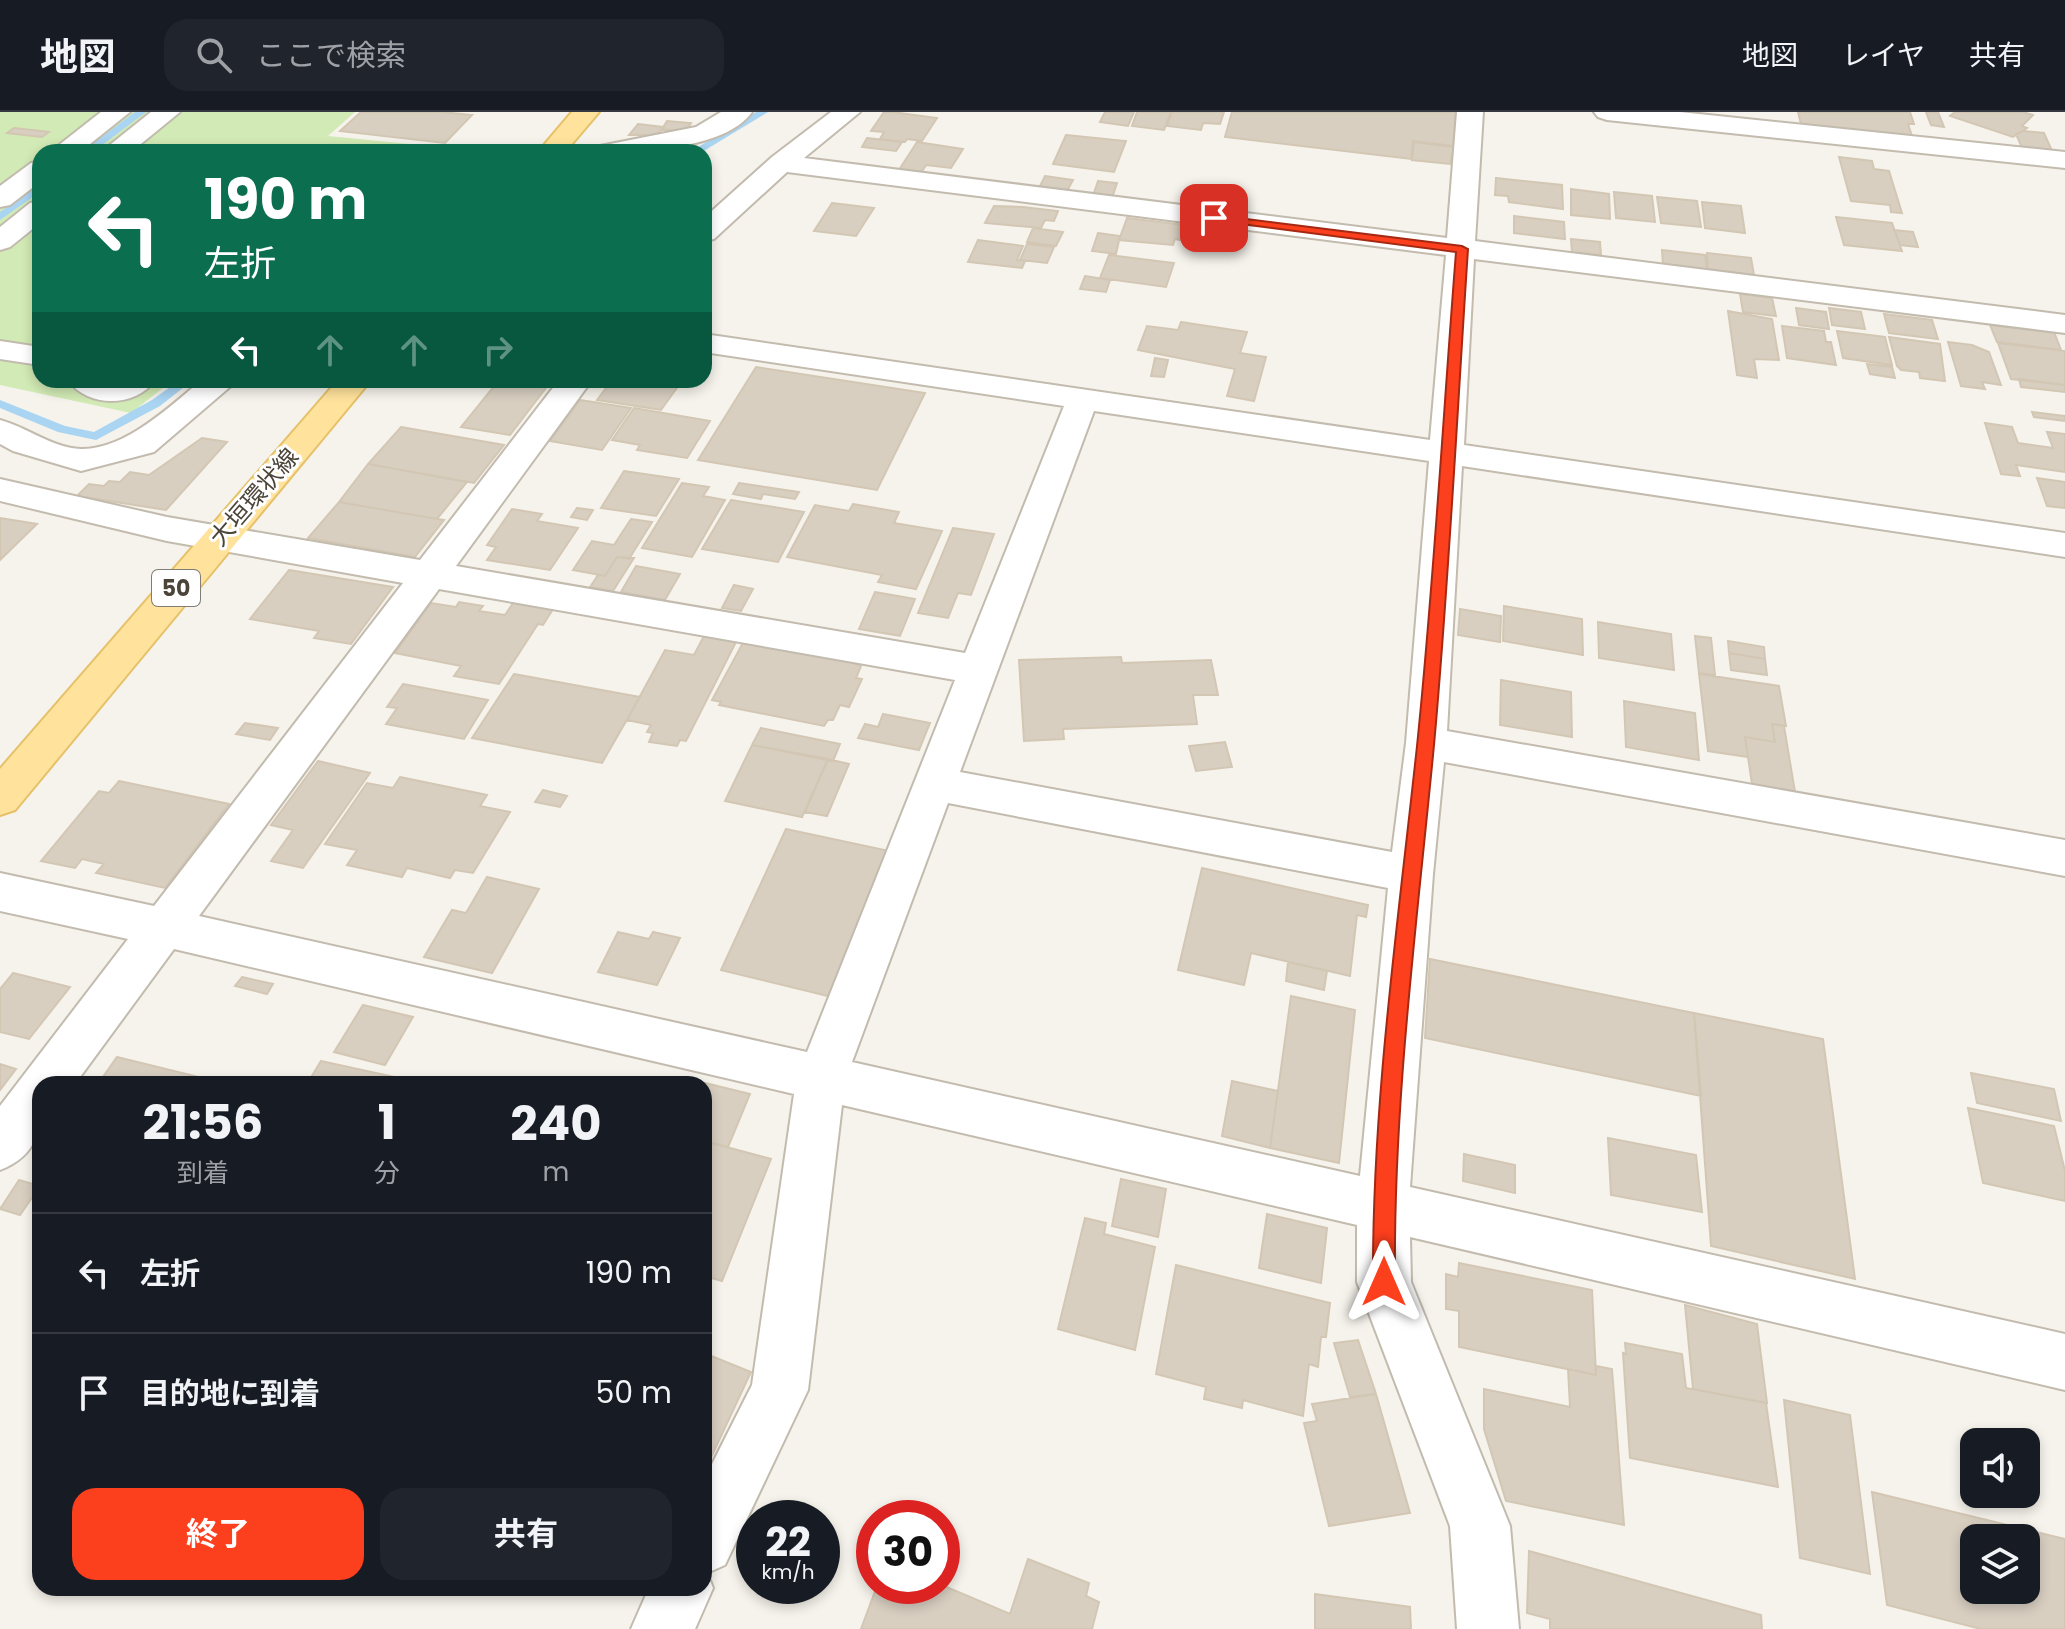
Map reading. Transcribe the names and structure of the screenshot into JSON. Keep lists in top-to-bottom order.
{
  "streets": {
    "main road": ["大垣環状線", "50"]
  },
  "page": {
    "header": "地図",
    "search": "ここで検索",
    "nav": ["地図", "レイヤ", "共有"],
    "turn": ["190 m", "左折"],
    "eta": [
      "21:56",
      "到着",
      "1",
      "分",
      "240",
      "m"
    ],
    "list": [
      {
        "name": "左折",
        "value": "190 m"
      },
      {
        "name": "目的地に到着",
        "value": "50 m"
      }
    ],
    "buttons": ["終了", "共有"],
    "speed": "22 km/h",
    "limit": "30"
  }
}
